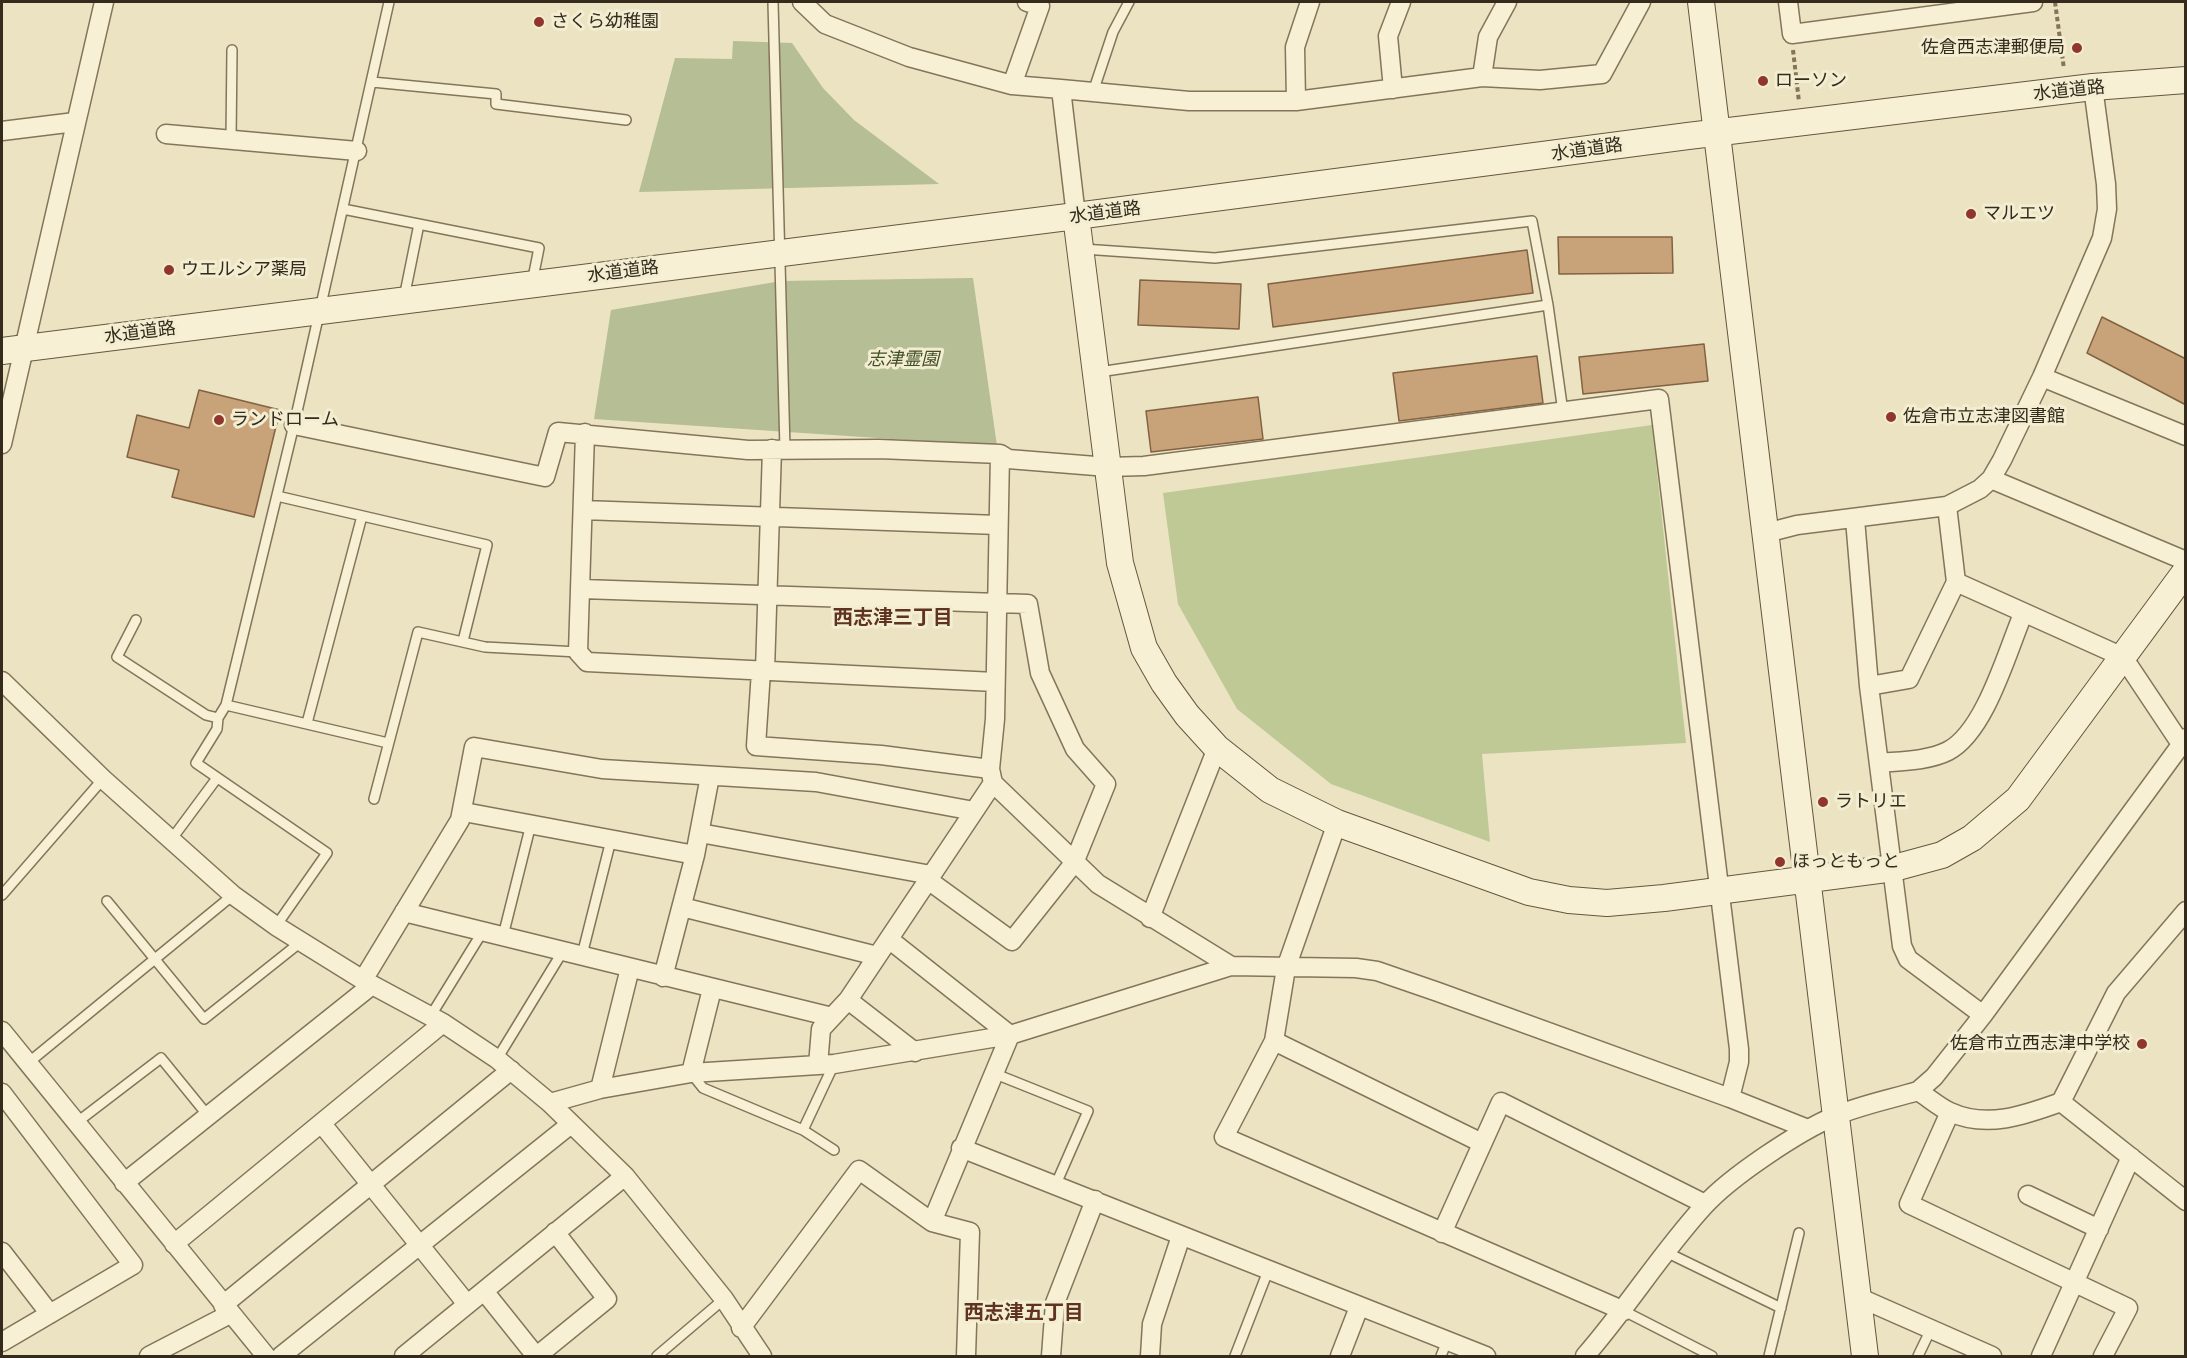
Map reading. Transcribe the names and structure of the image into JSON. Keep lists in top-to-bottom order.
{
  "streets": {
    "street": ["水道道路"]
  },
  "districts": ["西志津三丁目", "西志津五丁目"],
  "parks": ["志津霊園"],
  "places": [
    "さくら幼稚園",
    "佐倉西志津郵便局",
    "ローソン",
    "マルエツ",
    "ウエルシア薬局",
    "佐倉市立志津図書館",
    "ランドローム",
    "ラトリエ",
    "ほっともっと",
    "佐倉市立西志津中学校"
  ]
}
